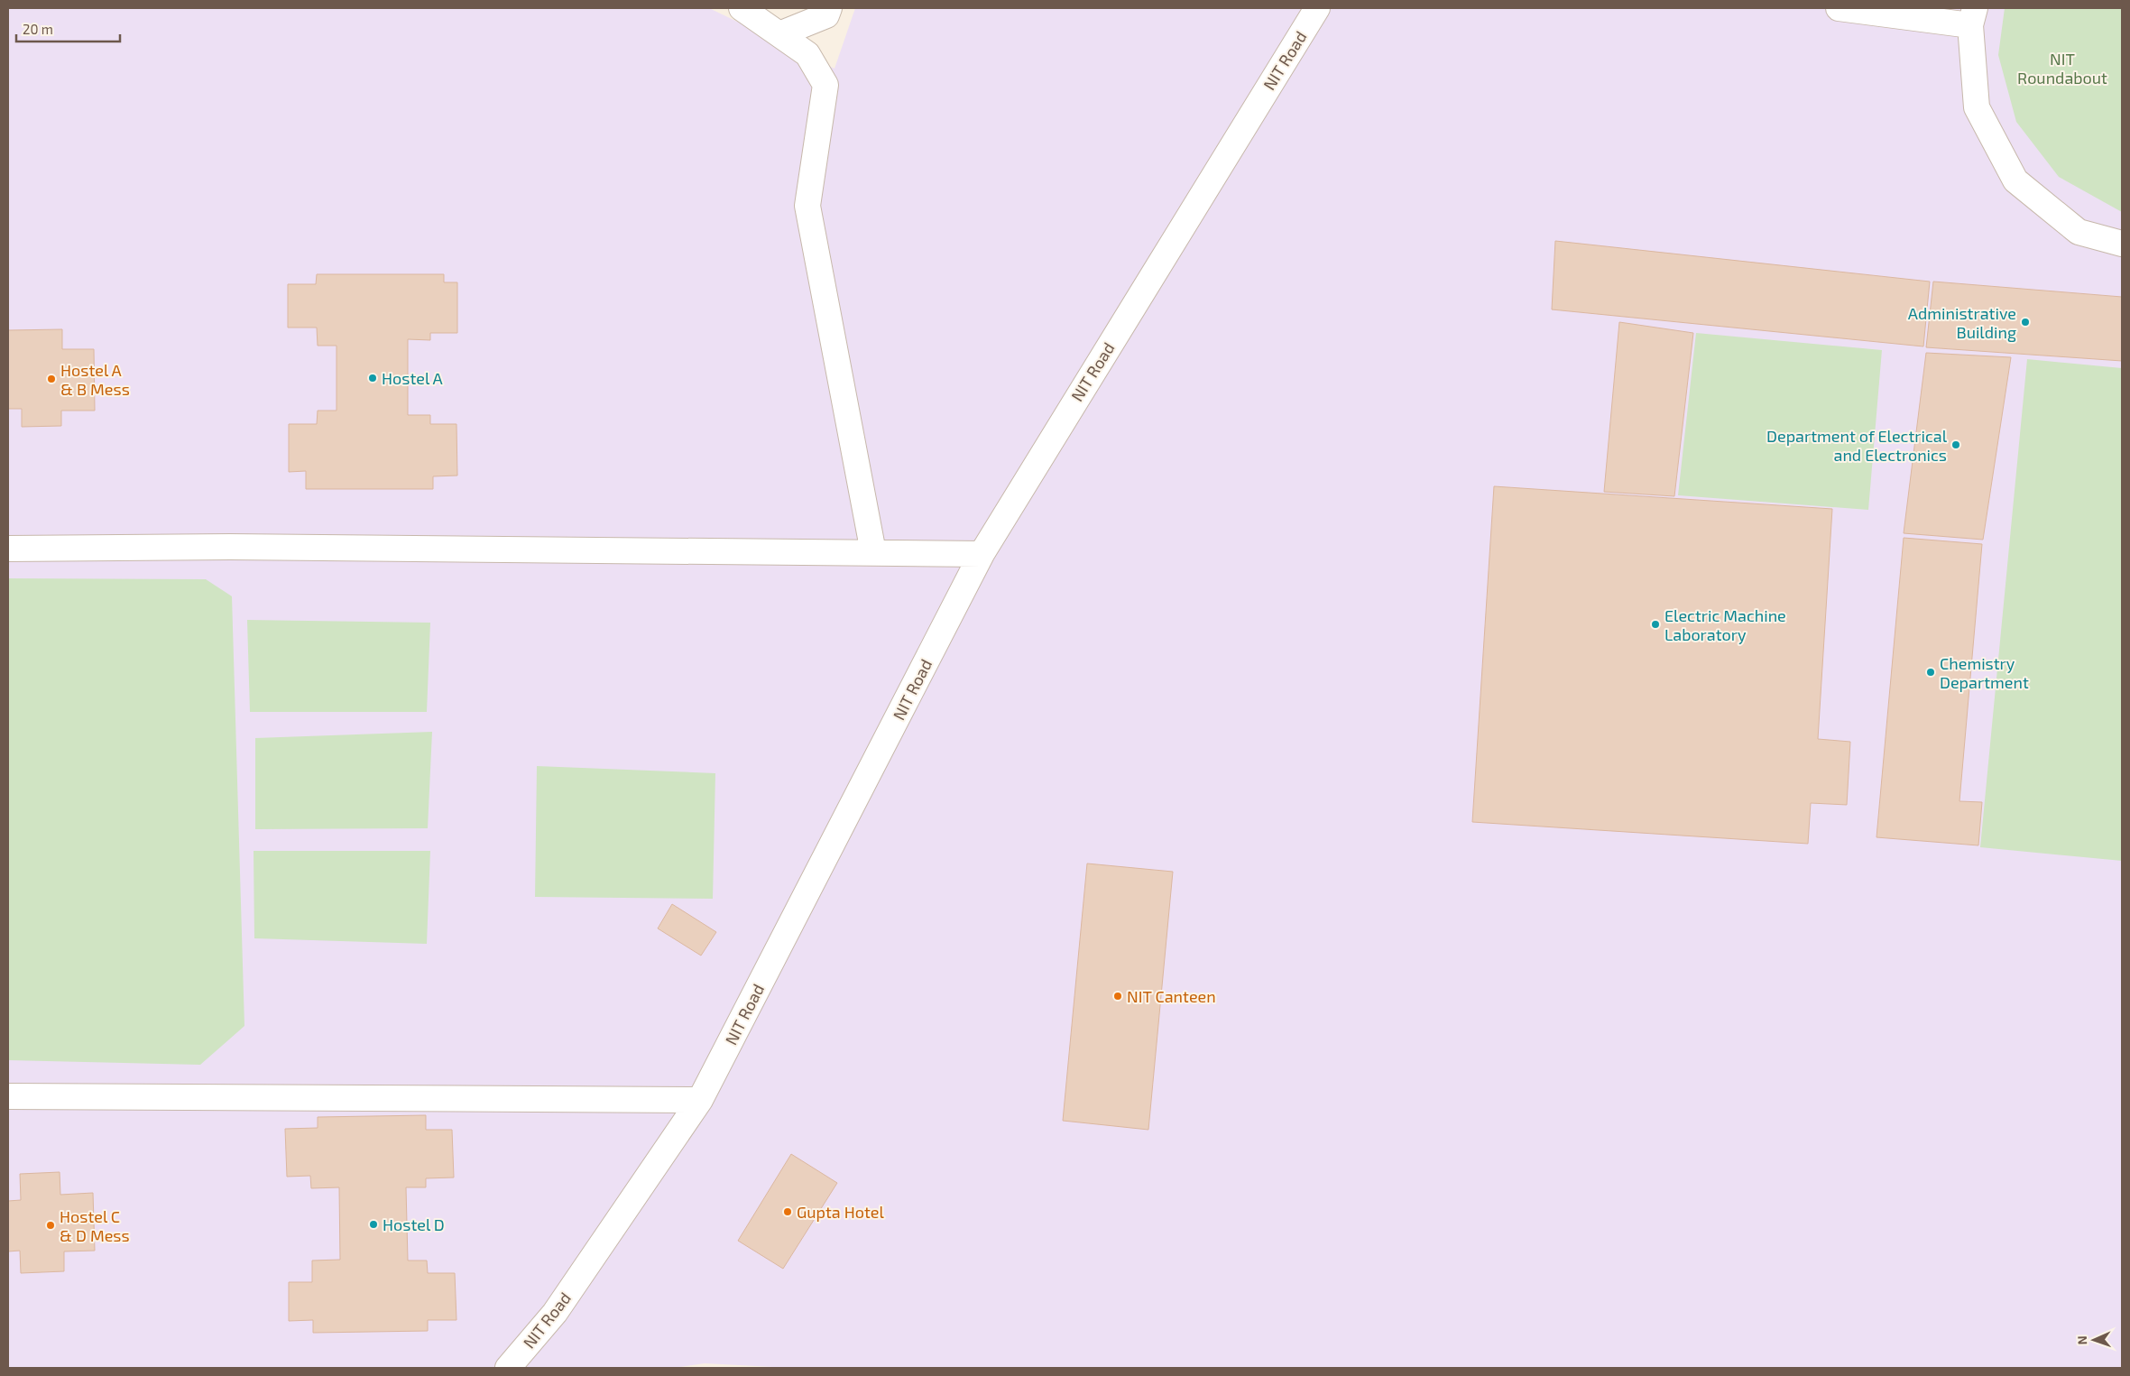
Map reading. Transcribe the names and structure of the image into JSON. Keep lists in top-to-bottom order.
{
  "streets": {
    "street": ["NIT Road"]
  },
  "parks": ["NIT Roundabout"],
  "places": [
    "Administrative Building",
    "Hostel A",
    "Hostel A & B Mess",
    "Department of Electrical and Electronics",
    "Electric Machine Laboratory",
    "Chemistry Department",
    "NIT Canteen",
    "Gupta Hotel",
    "Hostel D",
    "Hostel C & D Mess"
  ],
  "scale_bar": "20 m",
  "north": "left"
}
